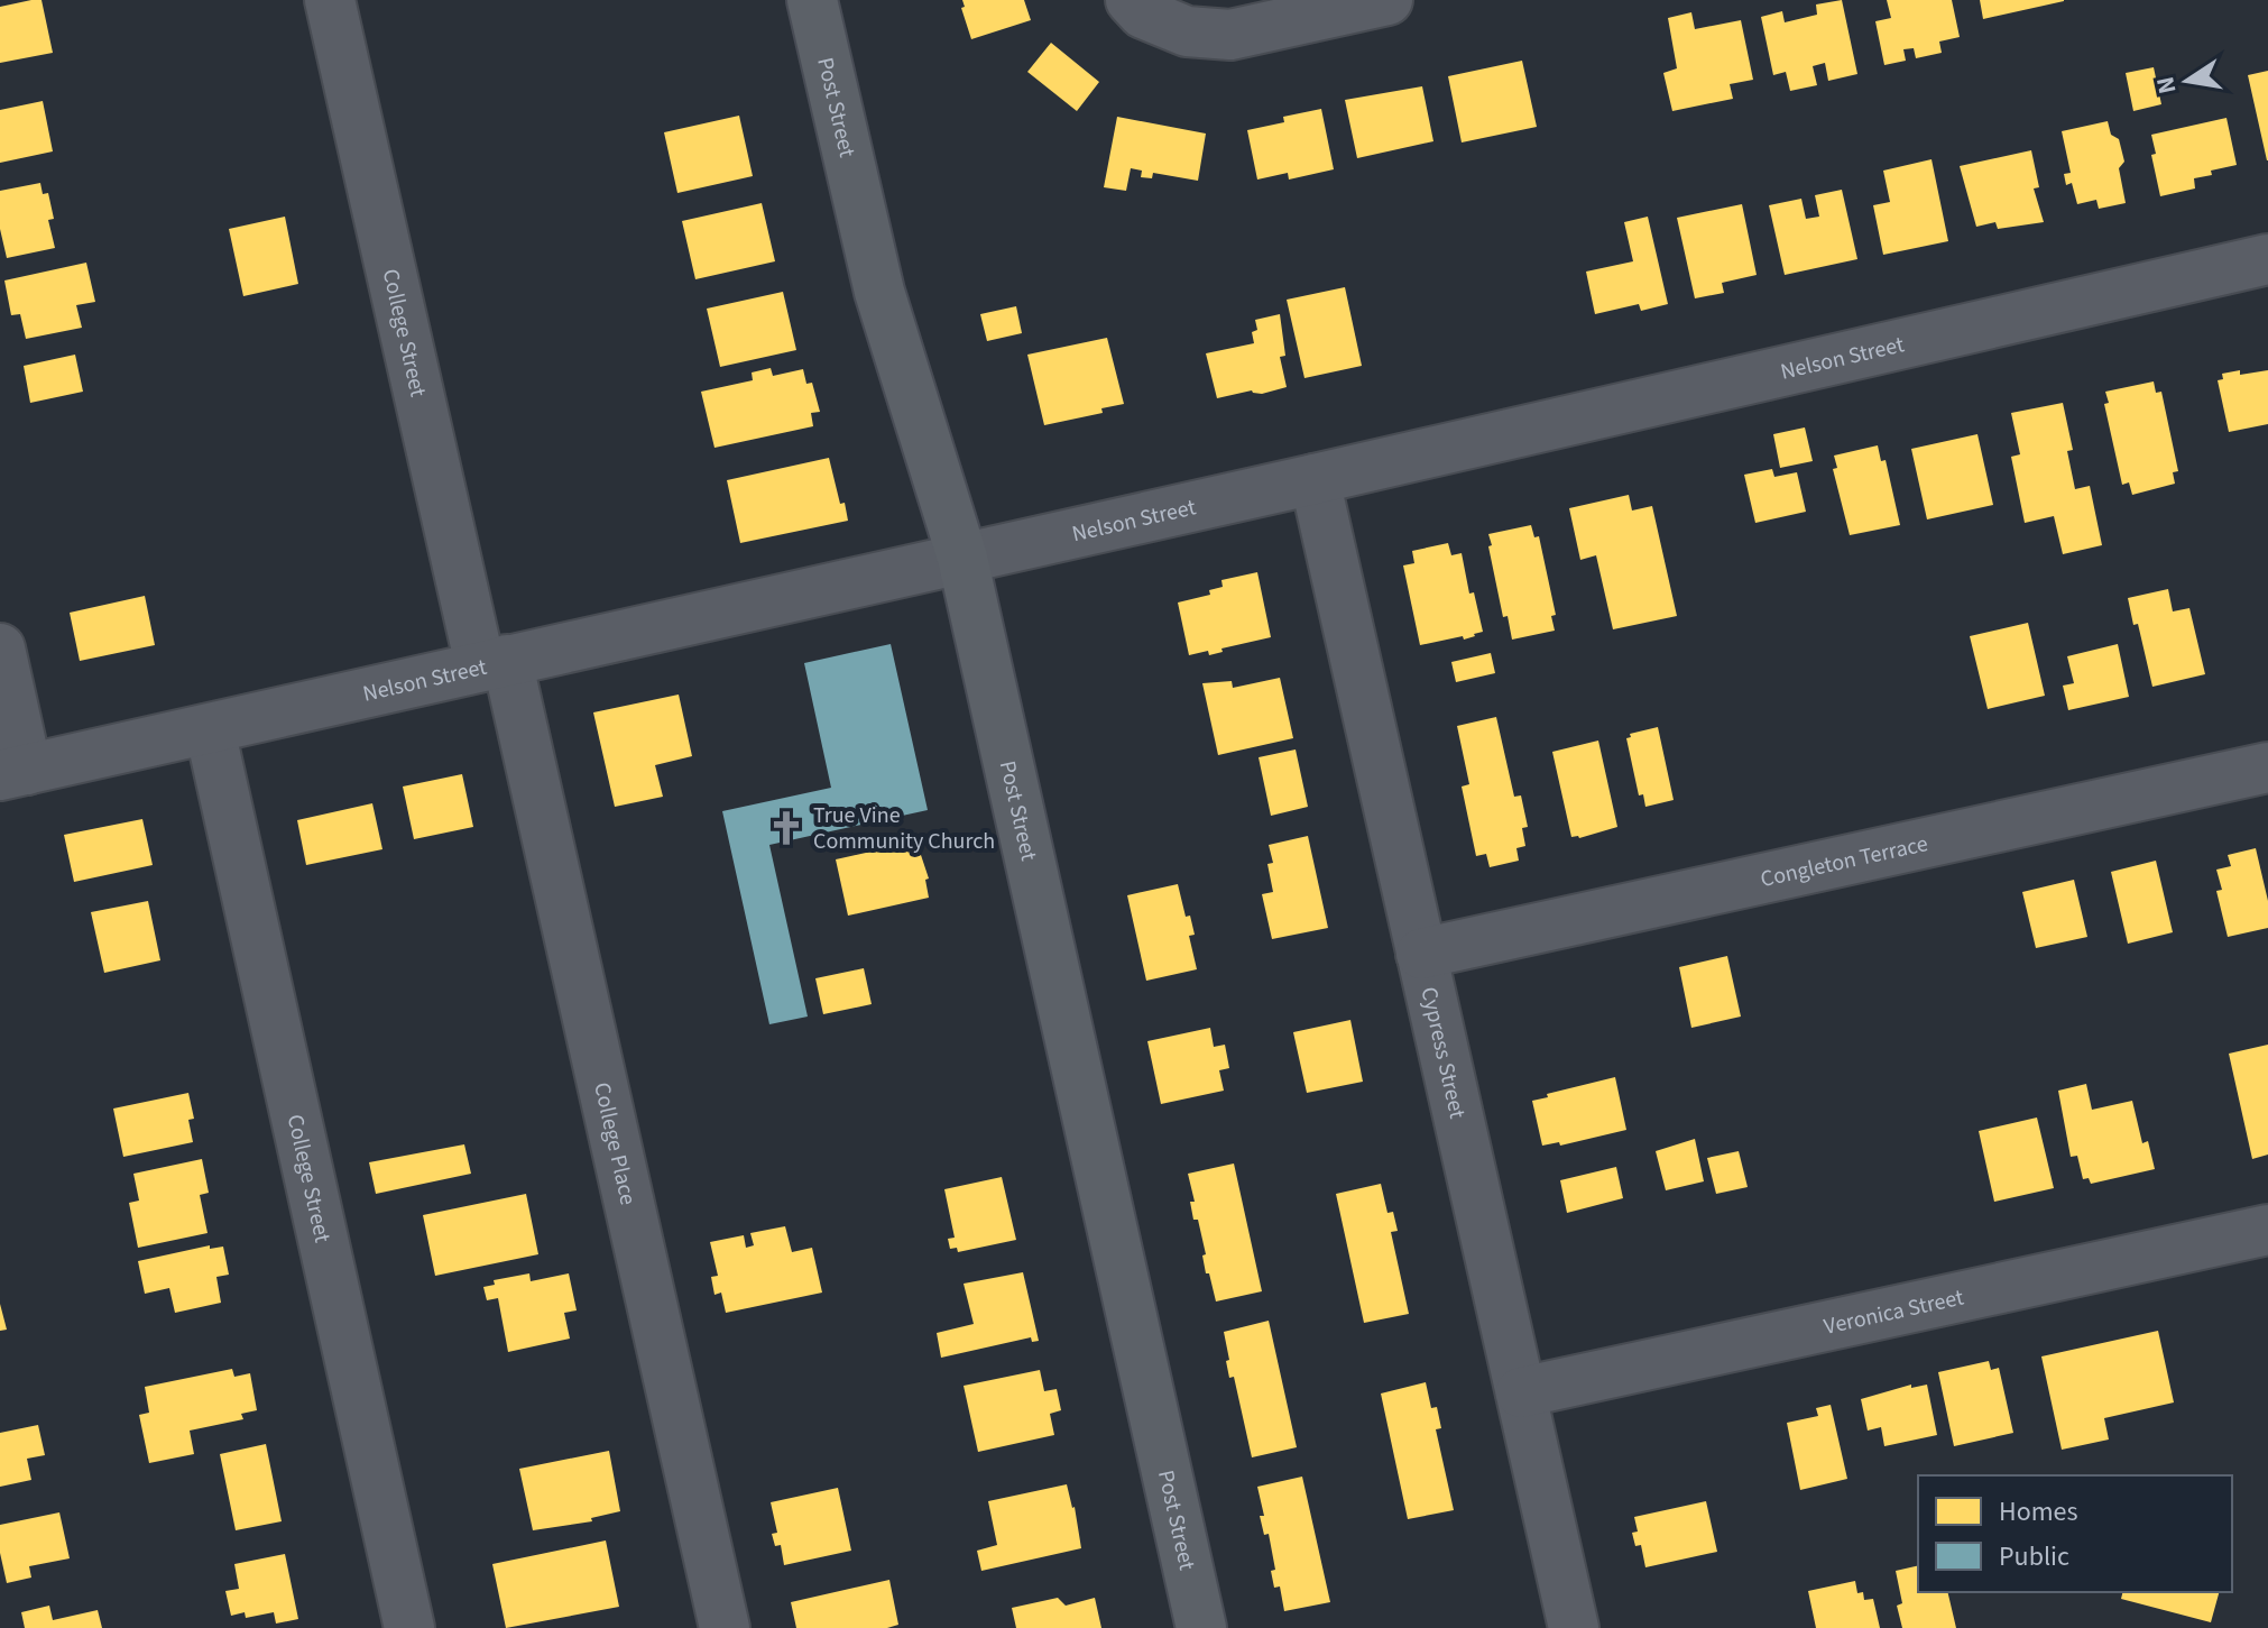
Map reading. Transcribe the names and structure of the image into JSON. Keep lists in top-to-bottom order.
{
  "streets": {
    "main road": ["Post Street"],
    "street": [
      "College Street",
      "Nelson Street",
      "Congleton Terrace",
      "Cypress Street",
      "College Place",
      "Veronica Street"
    ]
  },
  "crossings": [
    ["Post Street", "Nelson Street"],
    ["College Street", "Nelson Street"],
    ["College Street", "College Place"],
    ["Nelson Street", "Cypress Street"],
    ["Nelson Street", "College Place"],
    ["Congleton Terrace", "Cypress Street"],
    ["Cypress Street", "Veronica Street"]
  ],
  "places": {
    "church": ["True Vine Community Church"]
  },
  "legend": ["Homes", "Public"],
  "north": "left"
}
